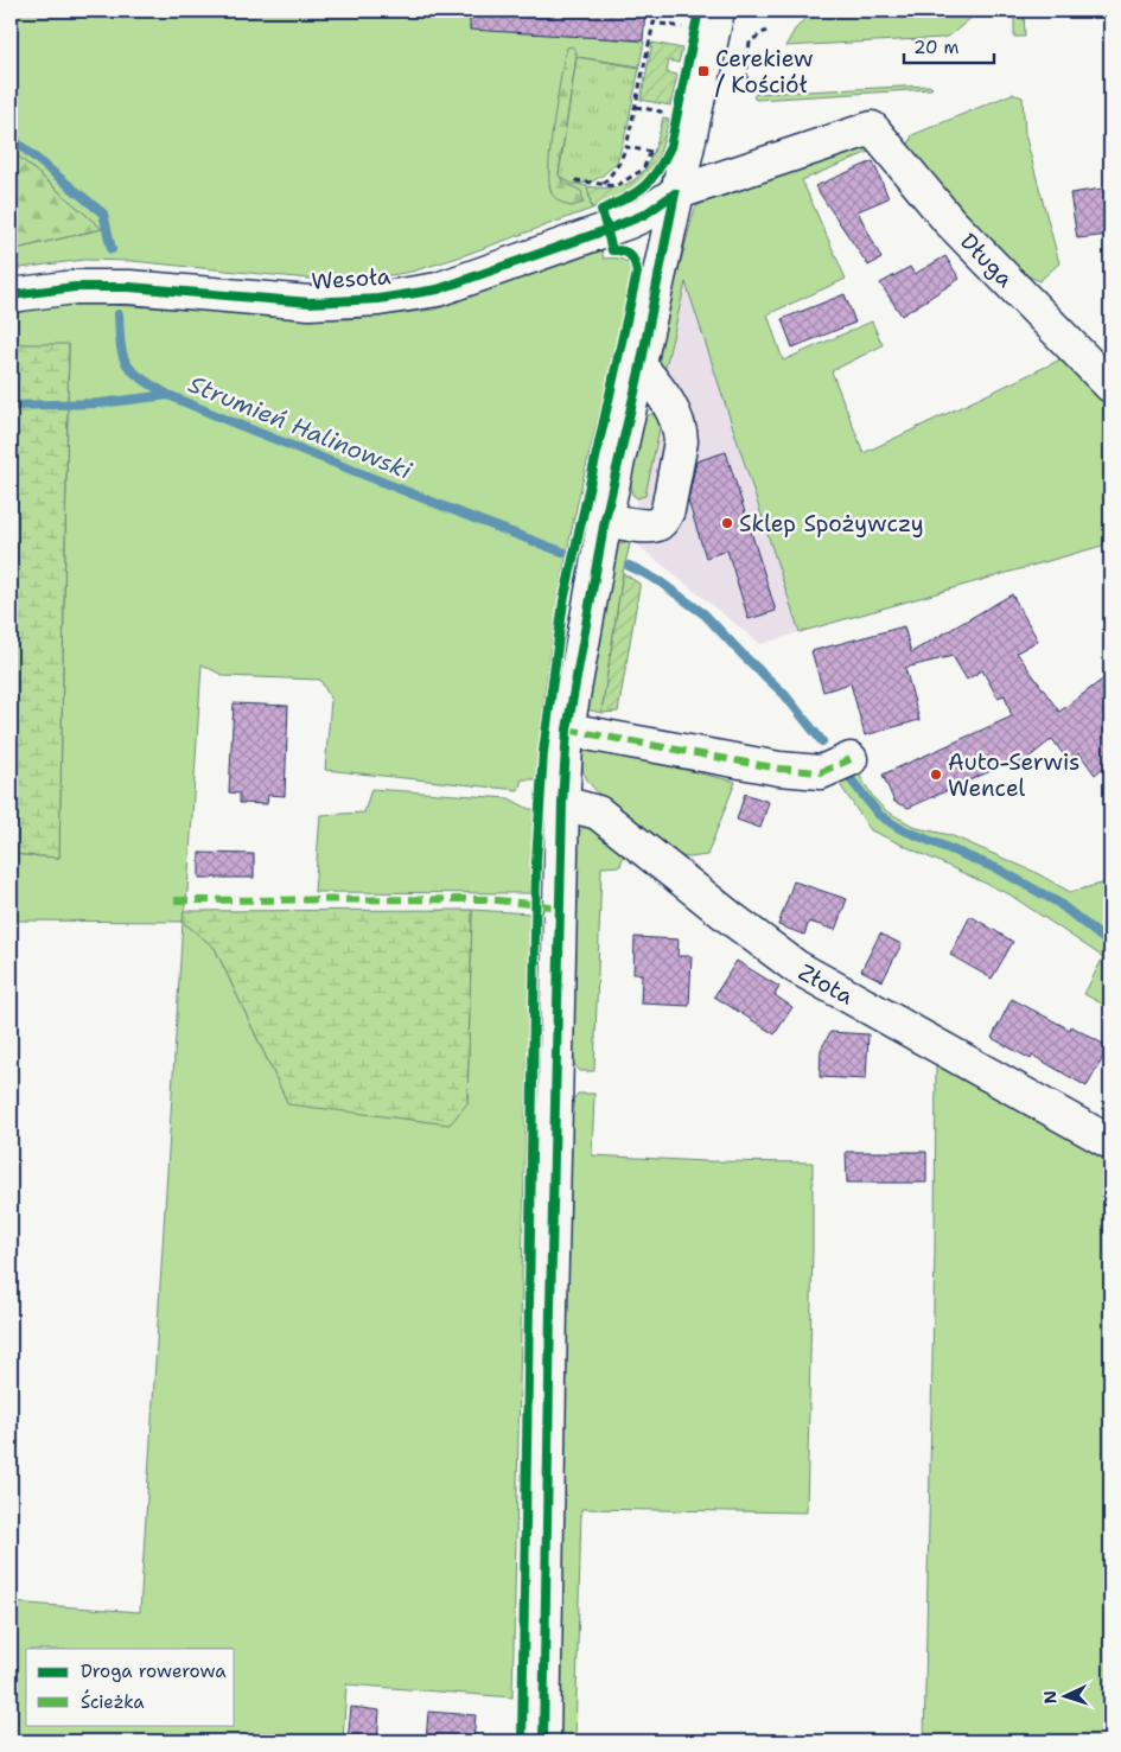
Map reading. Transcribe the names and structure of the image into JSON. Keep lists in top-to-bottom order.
{
  "streets": {
    "street": ["Długa", "Wesoła", "Złota"]
  },
  "crossings": [
    ["Długa", "Wesoła"]
  ],
  "water": ["Strumień Halinowski"],
  "places": {
    "transit": ["Cerekiew / Kościół"],
    "other": ["Sklep Spożywczy", "Auto-Serwis Wencel"]
  },
  "legend": ["Droga rowerowa", "Ścieżka"],
  "scale_bar": "20 m",
  "north": "left"
}
